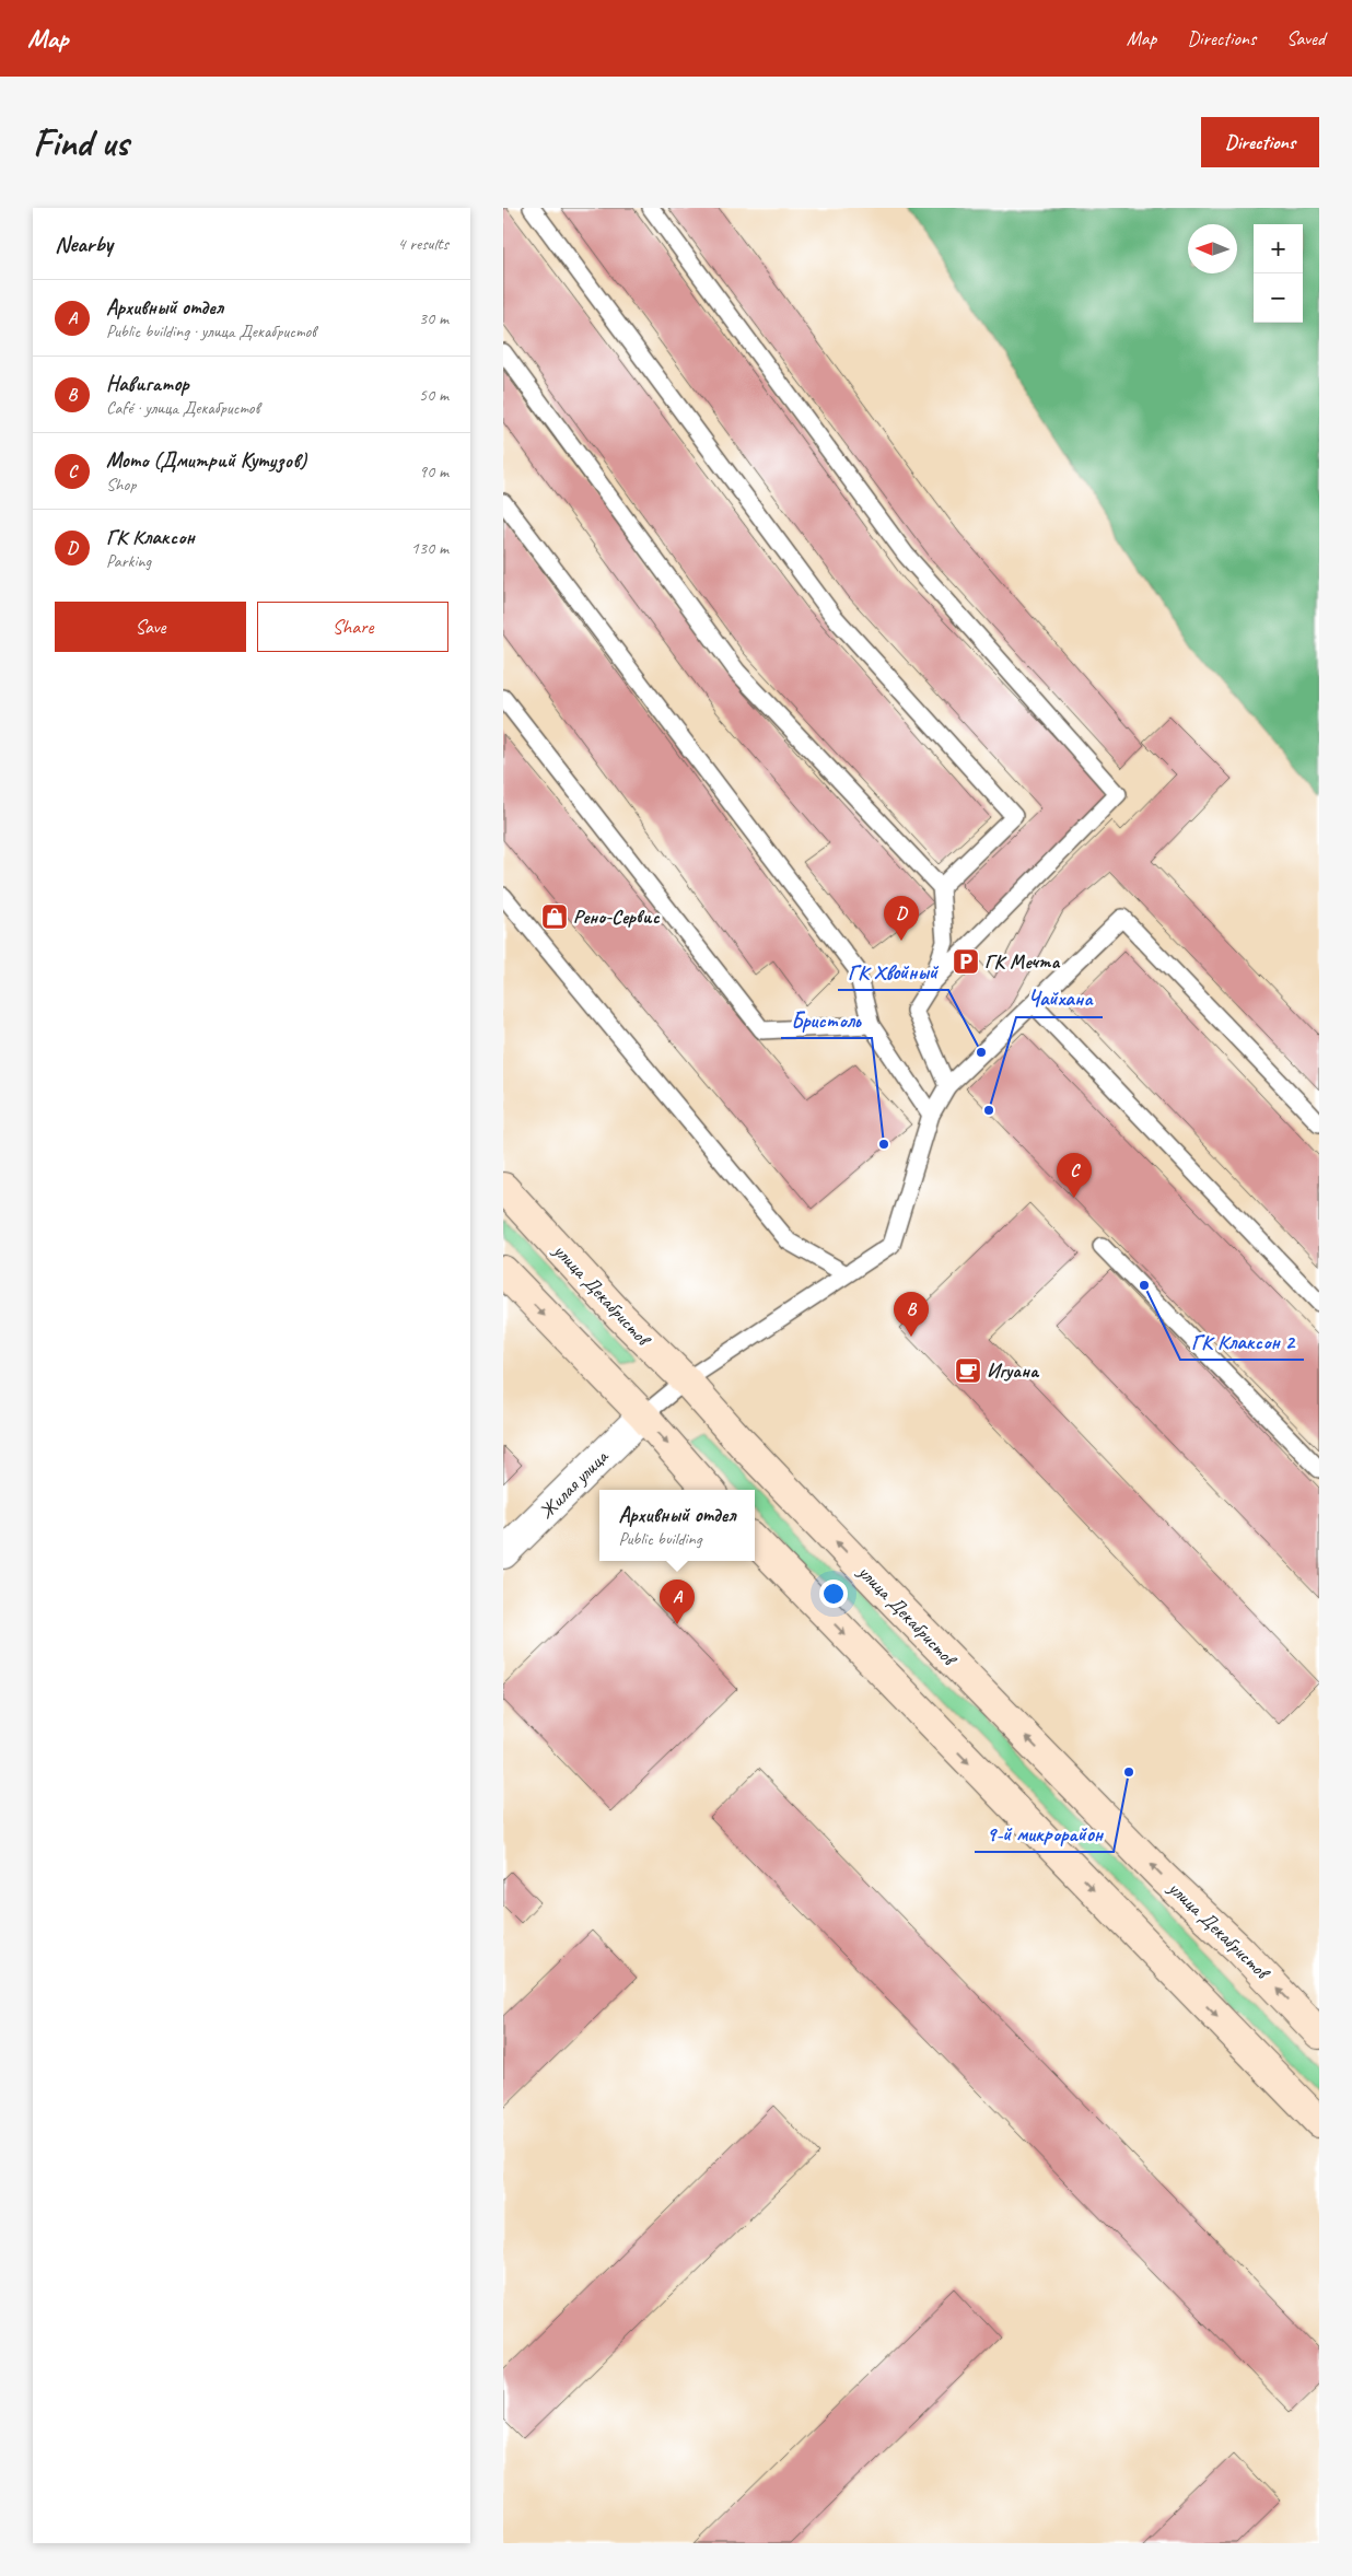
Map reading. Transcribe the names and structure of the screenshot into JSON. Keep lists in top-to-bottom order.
{
  "streets": {
    "street": ["улица Декабристов", "Жилая улица"]
  },
  "places": {
    "shop": ["Рено-Сервис"],
    "parking": ["ГК Мечта"],
    "other": [
      "ГК Хвойный",
      "Чайхана",
      "Бристоль",
      "ГК Клаксон 2",
      "9-й микрорайон"
    ],
    "cafe": ["Игуана"]
  },
  "north": "left",
  "page": {
    "header": "Map",
    "nav": ["Map", "Directions", "Saved"],
    "buttons": [
      "Directions",
      ["Save", "Share"]
    ],
    "title": "Find us",
    "heading": ["Nearby", "4 results"],
    "map_buttons": ["+", "−"],
    "list": [
      {
        "mark": "A",
        "name": "Архивный отдел",
        "note": "Public building · улица Декабристов",
        "value": "30 m"
      },
      {
        "mark": "B",
        "name": "Навигатор",
        "note": "Café · улица Декабристов",
        "value": "50 m"
      },
      {
        "mark": "C",
        "name": "Мото (Дмитрий Кутузов)",
        "note": "Shop",
        "value": "90 m"
      },
      {
        "mark": "D",
        "name": "ГК Клаксон",
        "note": "Parking",
        "value": "130 m"
      }
    ],
    "pins": [
      "D",
      "C",
      "B",
      "A"
    ],
    "popup": ["Архивный отдел", "Public building"]
  }
}
